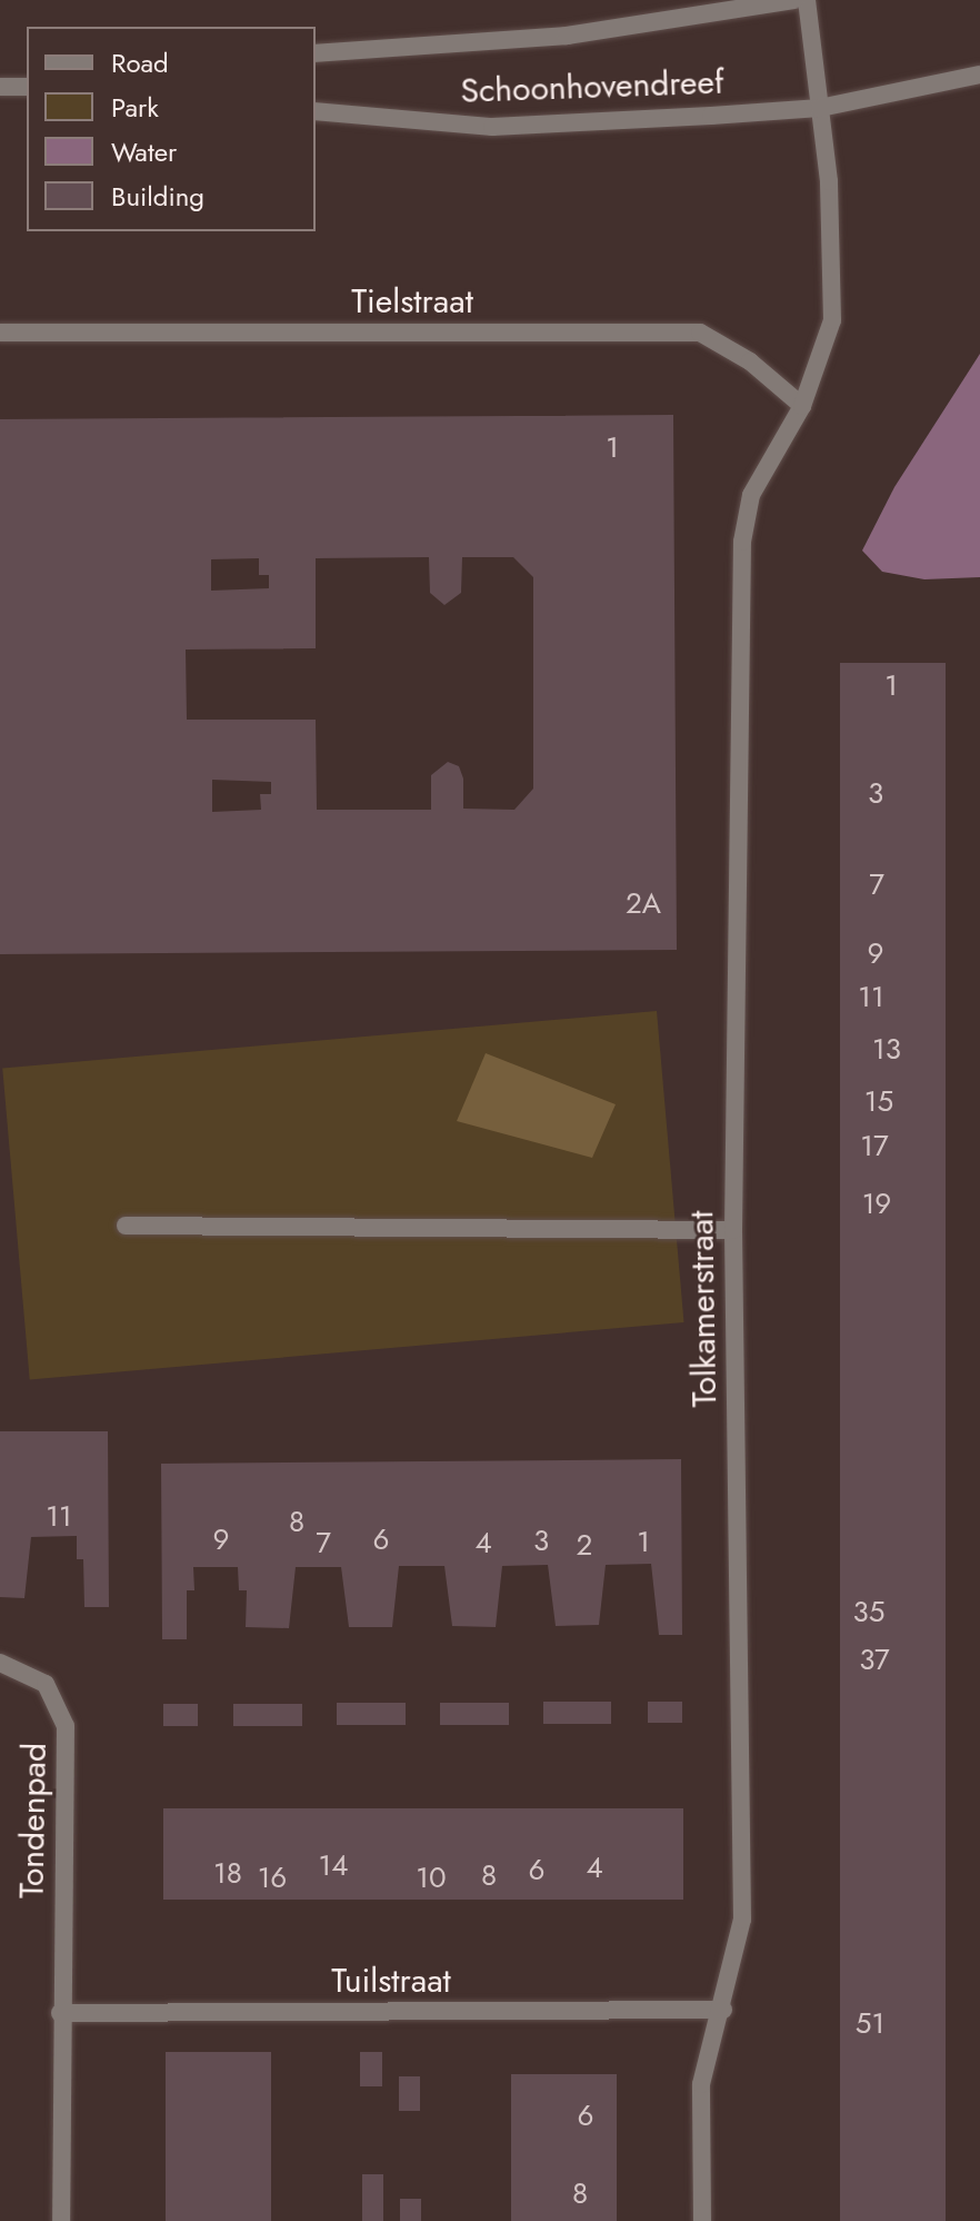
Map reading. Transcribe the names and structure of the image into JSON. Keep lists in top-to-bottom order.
{
  "streets": {
    "street": [
      "Schoonhovendreef",
      "Tielstraat",
      "Tolkamerstraat",
      "Tondenpad",
      "Tuilstraat"
    ]
  },
  "crossings": [
    ["Schoonhovendreef", "Tolkamerstraat"],
    ["Tielstraat", "Tolkamerstraat"],
    ["Tolkamerstraat", "Tuilstraat"],
    ["Tondenpad", "Tuilstraat"]
  ],
  "house_numbers": [
    "1",
    "1",
    "3",
    "7",
    "2A",
    "9",
    "11",
    "13",
    "15",
    "17",
    "19",
    "11",
    "8",
    "9",
    "6",
    "3",
    "1",
    "7",
    "4",
    "2",
    "35",
    "37",
    "14",
    "4",
    "6",
    "18",
    "8",
    "16",
    "10",
    "51",
    "6",
    "8"
  ],
  "legend": [
    "Road",
    "Park",
    "Water",
    "Building"
  ]
}
